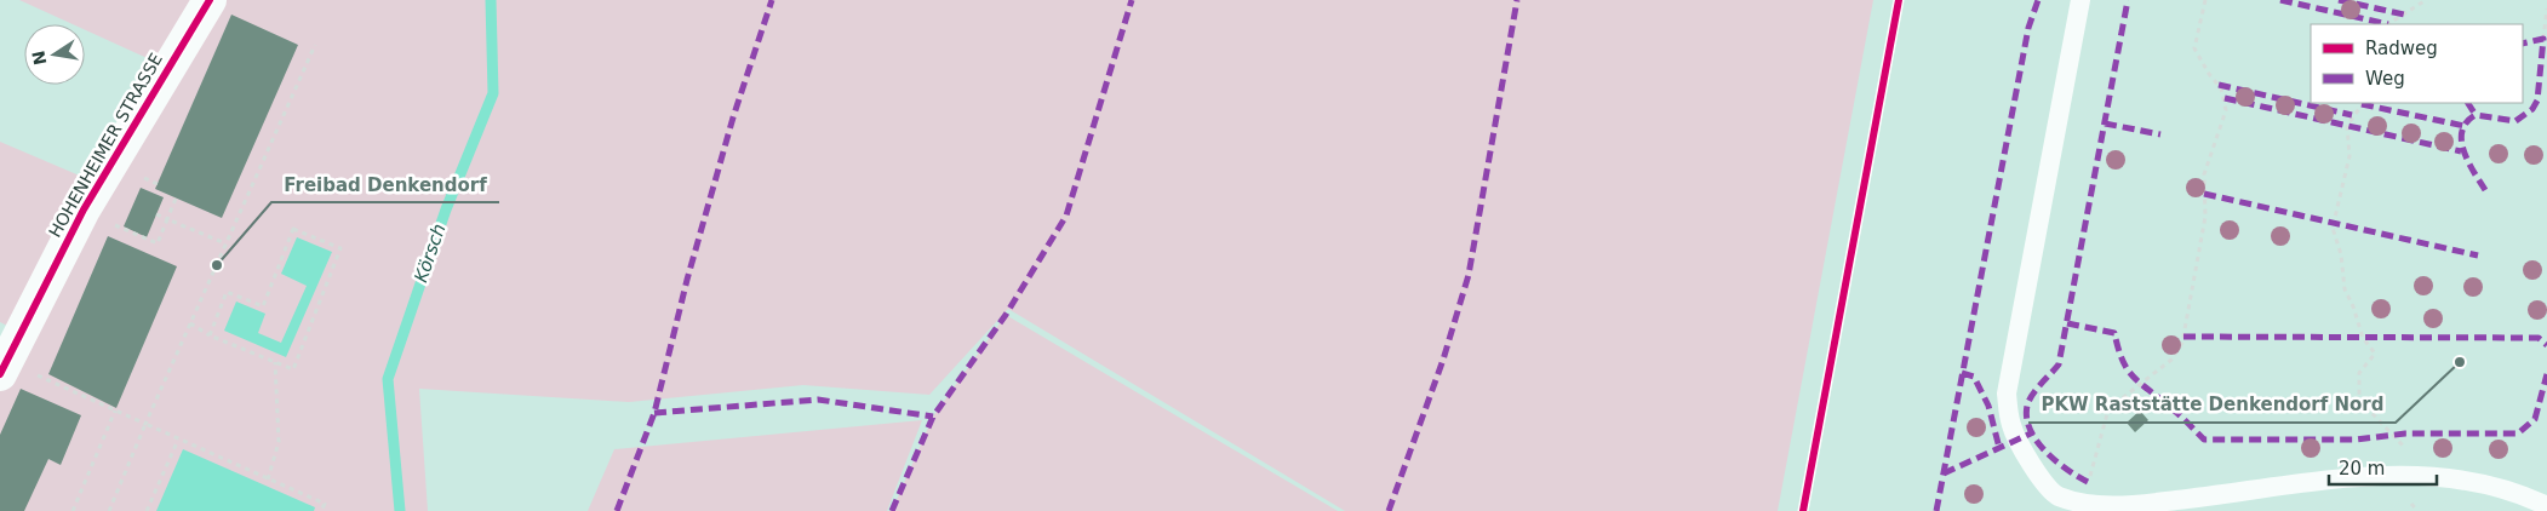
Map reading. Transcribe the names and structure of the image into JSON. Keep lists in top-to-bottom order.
{
  "streets": {
    "street": ["HOHENHEIMER STRASSE"]
  },
  "water": ["Körsch"],
  "places": ["Freibad Denkendorf", "PKW Raststätte Denkendorf Nord"],
  "legend": ["Radweg", "Weg"],
  "scale_bar": "20 m",
  "north": "left"
}
